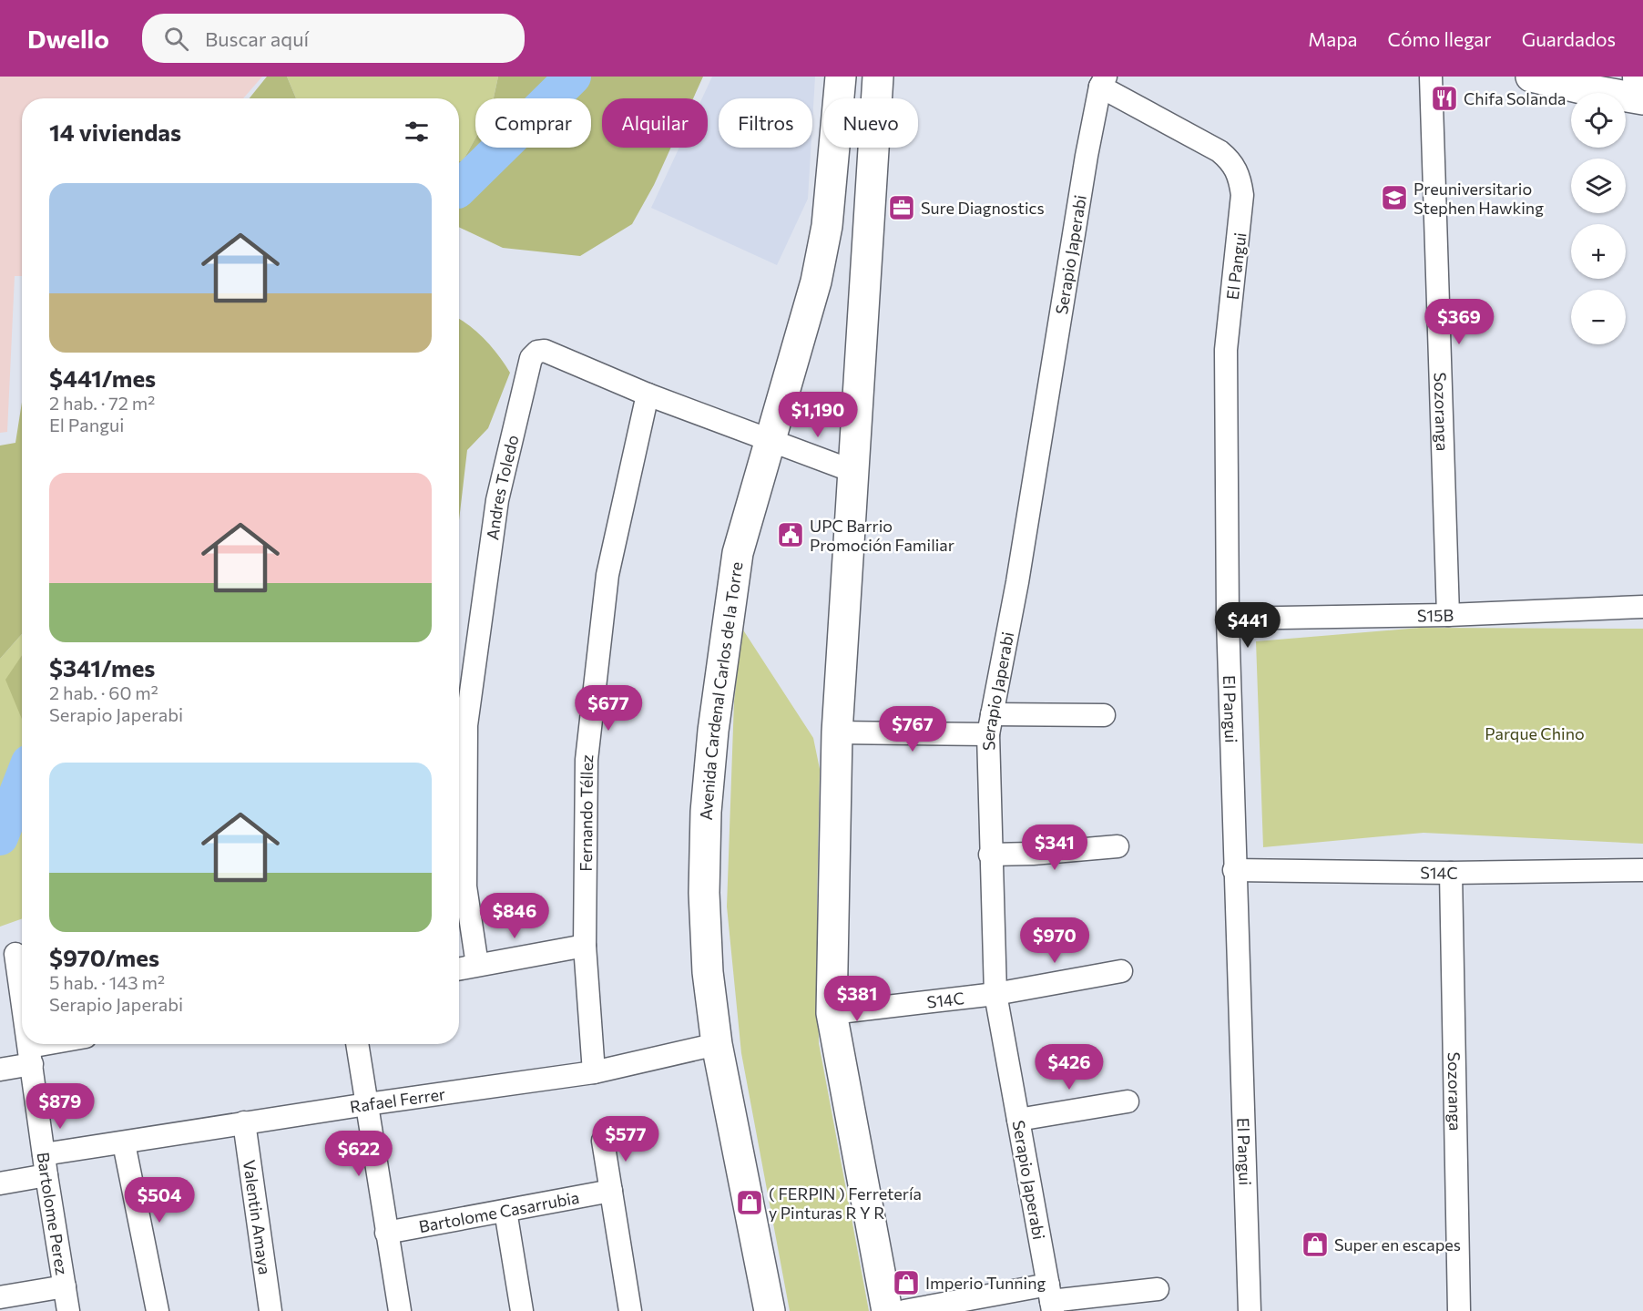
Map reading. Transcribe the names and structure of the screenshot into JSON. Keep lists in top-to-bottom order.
{
  "streets": {
    "street": [
      "Serapio Japerabi",
      "El Pangui",
      "Sozoranga",
      "Andres Toledo",
      "S15B",
      "Avenida Cardenal Carlos de la Torre",
      "Fernando Téllez",
      "S14C",
      "Rafael Ferrer",
      "Bartolome Casarrubia",
      "Bartolome Perez",
      "Valentin Amaya"
    ]
  },
  "crossings": [
    ["Serapio Japerabi", "El Pangui"],
    ["Serapio Japerabi", "S14C"],
    ["El Pangui", "S15B"],
    ["El Pangui", "S14C"],
    ["Sozoranga", "S15B"],
    ["Sozoranga", "S14C"],
    ["Andres Toledo", "Avenida Cardenal Carlos de la Torre"],
    ["Andres Toledo", "Fernando Téllez"],
    ["Avenida Cardenal Carlos de la Torre", "Rafael Ferrer"],
    ["Fernando Téllez", "Rafael Ferrer"],
    ["Rafael Ferrer", "Bartolome Perez"],
    ["Rafael Ferrer", "Valentin Amaya"]
  ],
  "parks": ["Parque Chino"],
  "places": {
    "restaurant": ["Chifa Solanda"],
    "school or university": ["Preuniversitario Stephen Hawking"],
    "office": ["Sure Diagnostics"],
    "public building": ["UPC Barrio Promoción Familiar"],
    "shop": ["( FERPIN ) Ferretería y Pinturas R Y R", "Super en escapes", "Imperio Tunning"]
  },
  "page": {
    "header": "Dwello",
    "search": "Buscar aquí",
    "nav": ["Mapa", "Cómo llegar", "Guardados"],
    "map_buttons": ["+", "−"],
    "chip": [
      "Comprar",
      "Alquilar",
      "Filtros",
      "Nuevo"
    ],
    "heading": "14 viviendas",
    "list": [
      {
        "name": "$441/mes",
        "note": "2 hab. · 72 m² · El Pangui"
      },
      {
        "name": "$341/mes",
        "note": "2 hab. · 60 m² · Serapio Japerabi"
      },
      {
        "name": "$970/mes",
        "note": "5 hab. · 143 m² · Serapio Japerabi"
      }
    ],
    "price": [
      "$369",
      "$1,190",
      "$441",
      "$677",
      "$767",
      "$341",
      "$846",
      "$970",
      "$381",
      "$426",
      "$879",
      "$577",
      "$622",
      "$504"
    ]
  }
}
